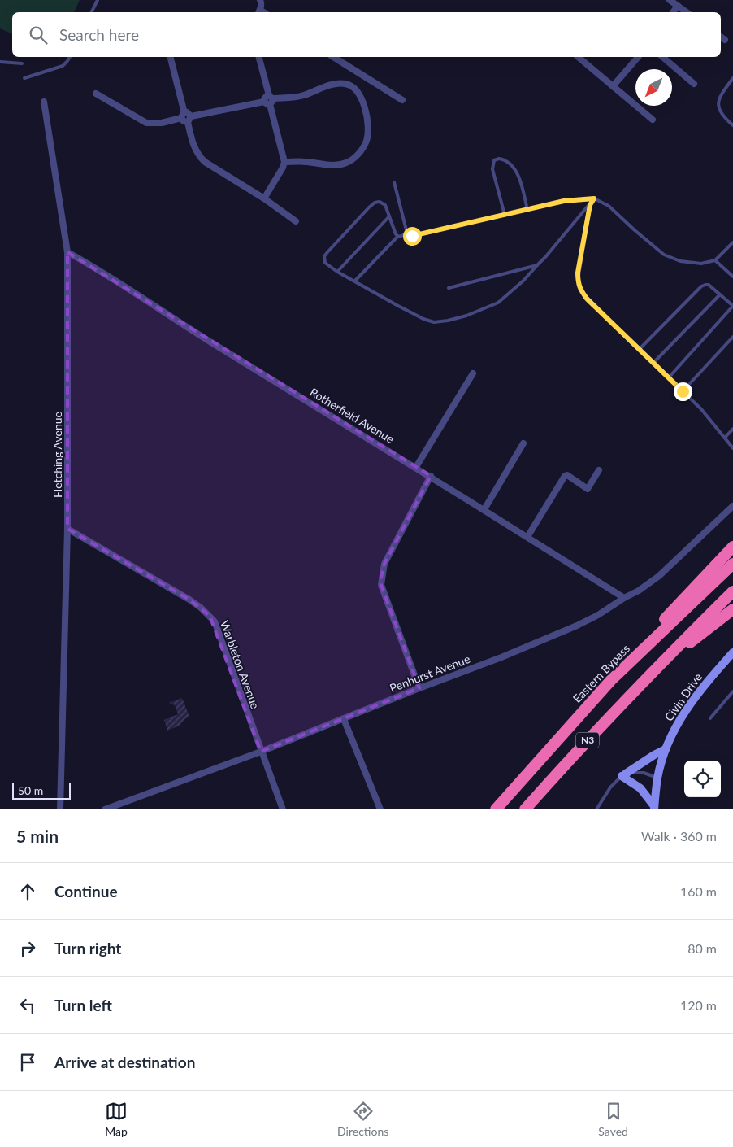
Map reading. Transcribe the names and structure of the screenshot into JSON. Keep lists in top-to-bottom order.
{
  "streets": {
    "highway": ["Eastern Bypass", "N3"],
    "main road": ["Civin Drive"],
    "street": [
      "Rotherfield Avenue",
      "Fletching Avenue",
      "Warbleton Avenue",
      "Penhurst Avenue"
    ]
  },
  "crossings": [
    ["Rotherfield Avenue", "Fletching Avenue"],
    ["Rotherfield Avenue", "Penhurst Avenue"],
    ["Fletching Avenue", "Warbleton Avenue"],
    ["Warbleton Avenue", "Penhurst Avenue"]
  ],
  "scale_bar": "50 m",
  "north": "bottom left",
  "page": {
    "search": "Search here",
    "scale": "50 m",
    "heading": ["5 min", "Walk · 360 m"],
    "list": [
      ["Continue", "160 m"],
      ["Turn right", "80 m"],
      ["Turn left", "120 m"],
      "Arrive at destination"
    ],
    "nav": ["Map", "Directions", "Saved"]
  }
}
